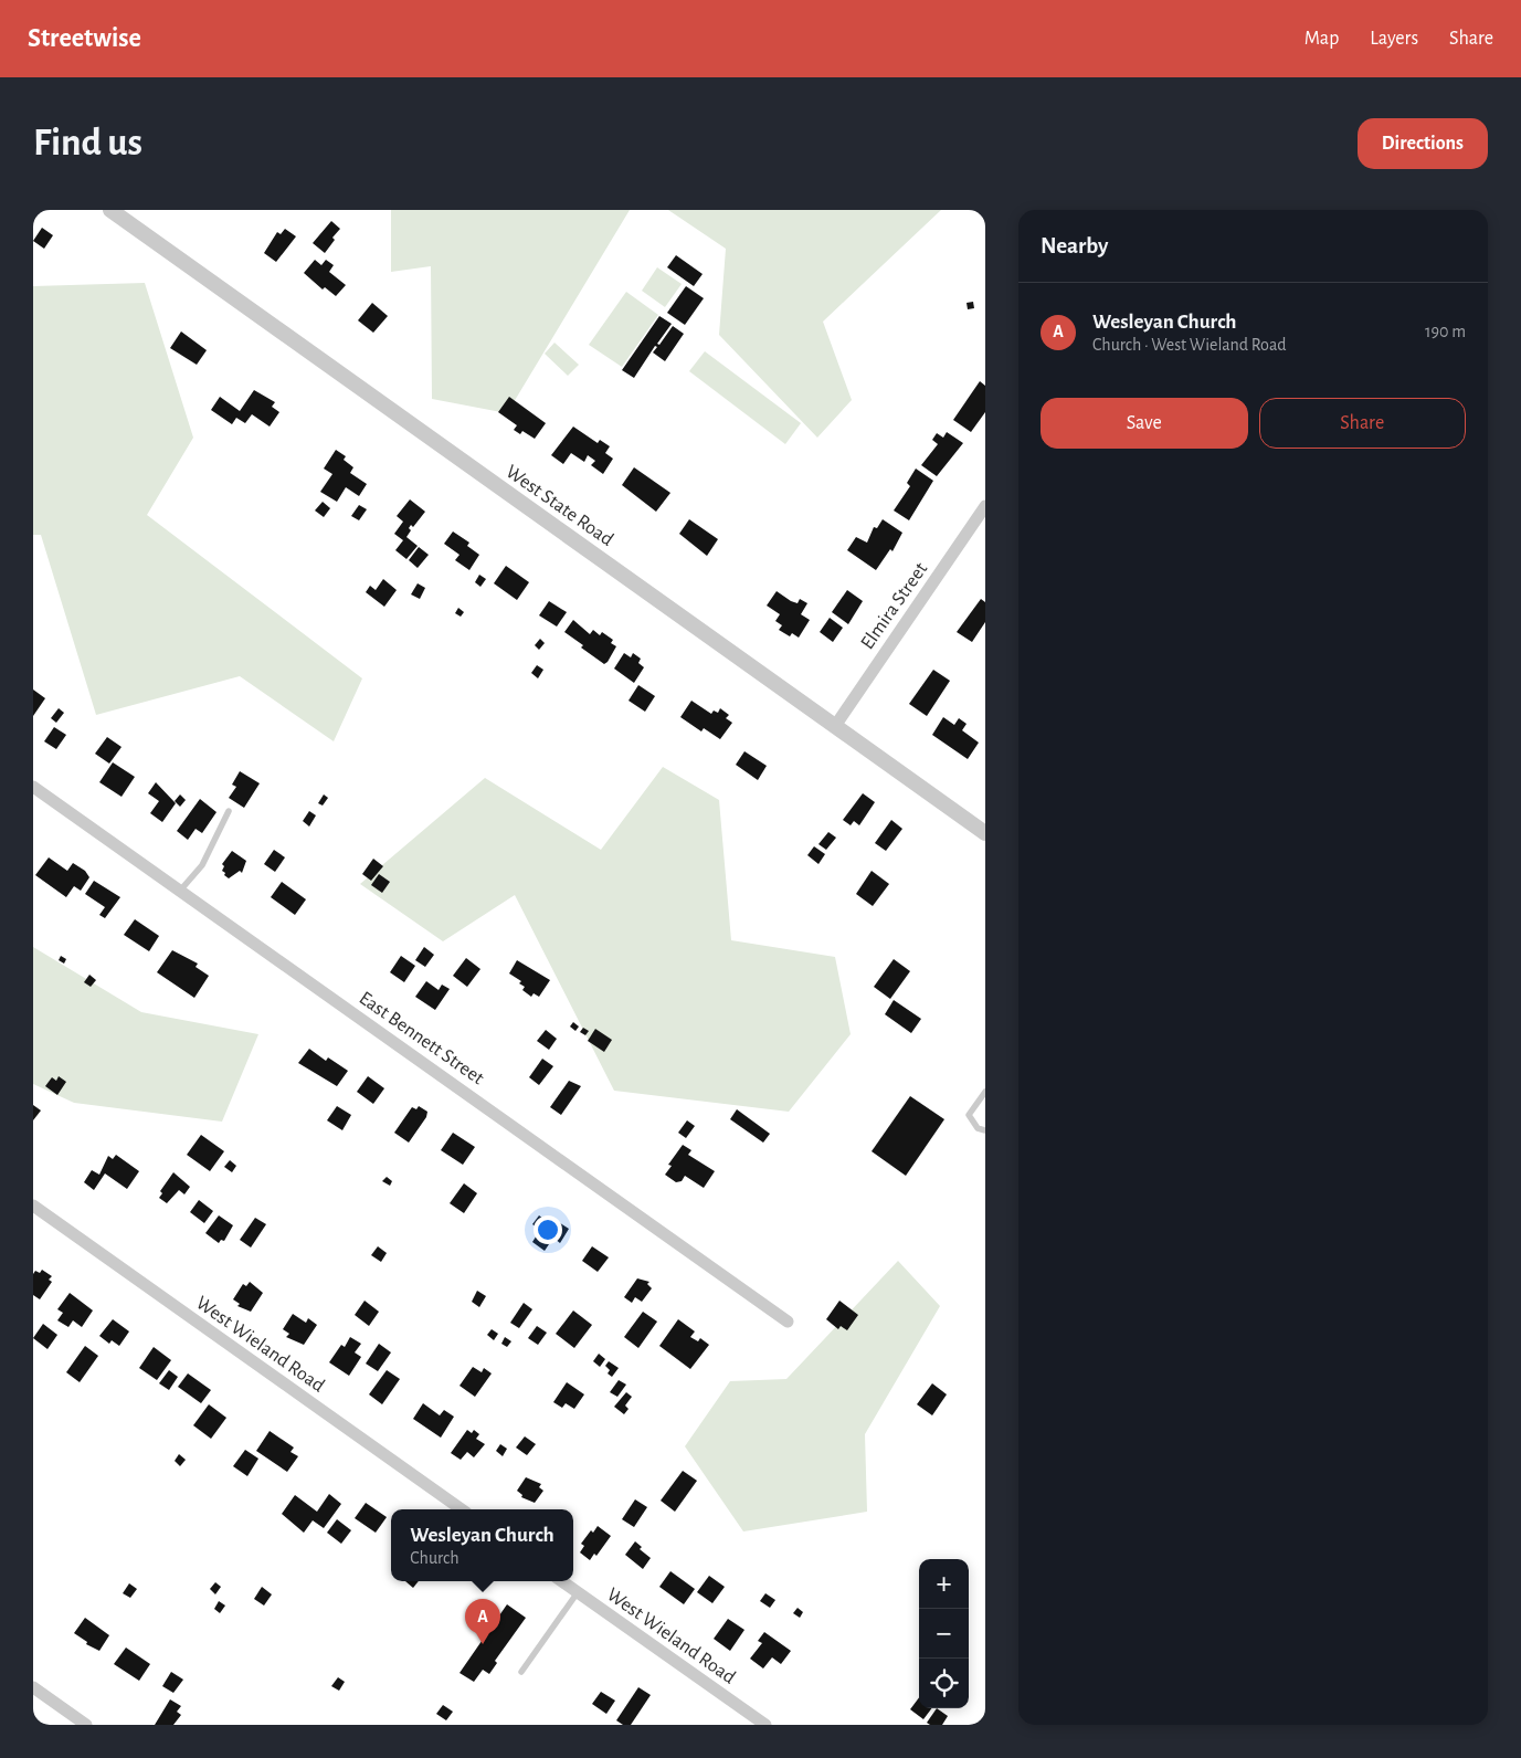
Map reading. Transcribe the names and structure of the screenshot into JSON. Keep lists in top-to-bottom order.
{
  "streets": {
    "street": [
      "West State Road",
      "Elmira Street",
      "East Bennett Street",
      "West Wieland Road"
    ]
  },
  "crossings": [
    ["West State Road", "Elmira Street"]
  ],
  "page": {
    "header": "Streetwise",
    "nav": ["Map", "Layers", "Share"],
    "buttons": [
      "Directions",
      ["Save", "Share"]
    ],
    "title": "Find us",
    "heading": "Nearby",
    "list": [
      {
        "mark": "A",
        "name": "Wesleyan Church",
        "note": "Church · West Wieland Road",
        "value": "190 m"
      }
    ],
    "popup": ["Wesleyan Church", "Church"],
    "map_buttons": ["+", "−"],
    "pins": "A"
  }
}
